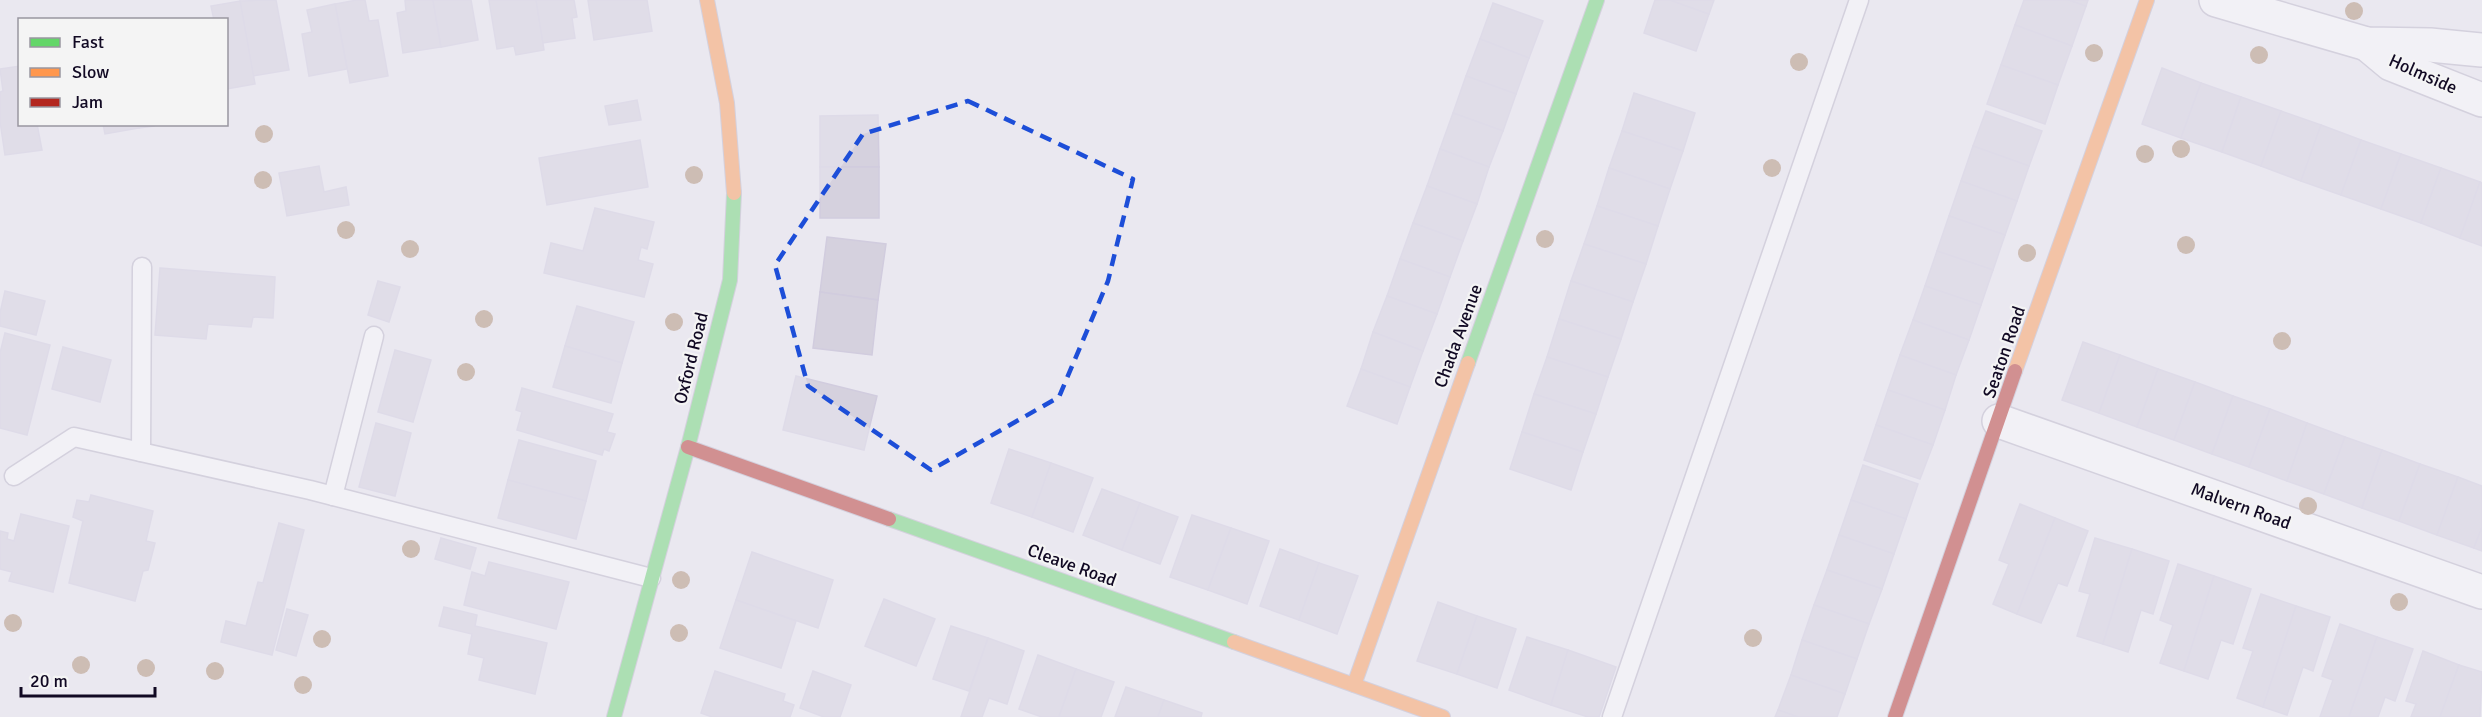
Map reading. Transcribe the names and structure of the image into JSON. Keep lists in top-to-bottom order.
{
  "streets": {
    "street": [
      "Holmside",
      "Chada Avenue",
      "Seaton Road",
      "Oxford Road",
      "Malvern Road",
      "Cleave Road"
    ]
  },
  "crossings": [
    ["Chada Avenue", "Cleave Road"],
    ["Seaton Road", "Malvern Road"],
    ["Oxford Road", "Cleave Road"]
  ],
  "legend": ["Fast", "Slow", "Jam"],
  "scale_bar": "20 m"
}
